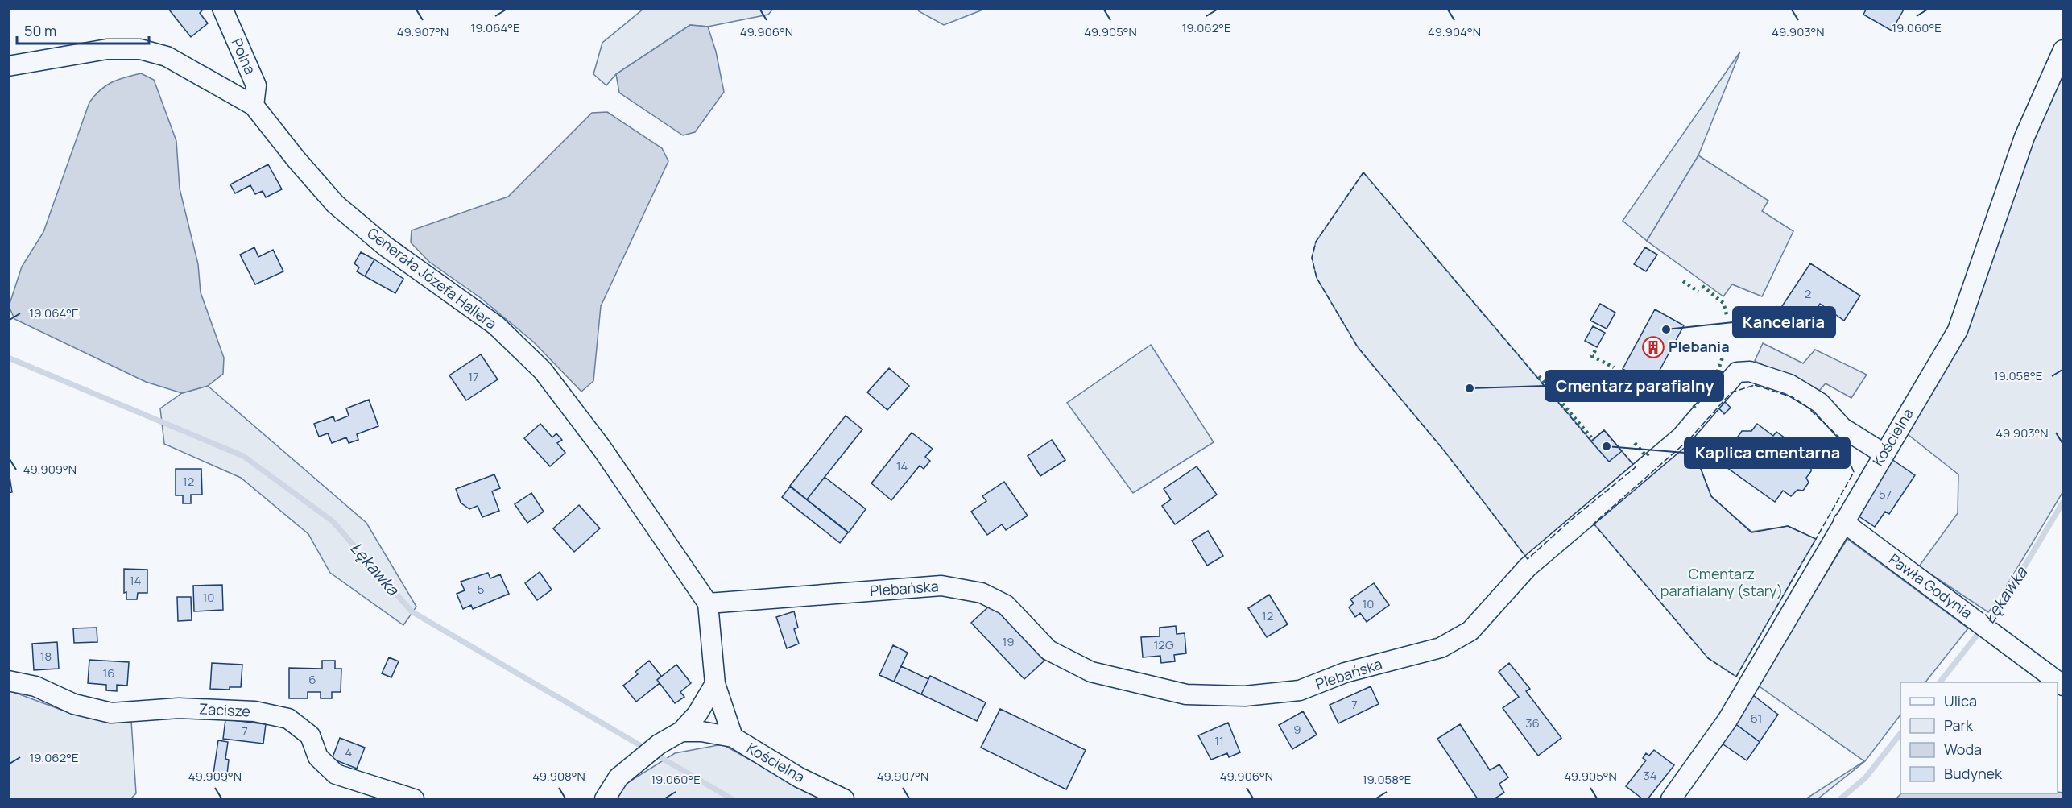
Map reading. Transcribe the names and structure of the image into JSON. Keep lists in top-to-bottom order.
{
  "streets": {
    "street": [
      "Polna",
      "Generała Józefa Hallera",
      "Kościelna",
      "Pawła Godynia",
      "Plebańska",
      "Zacisze"
    ]
  },
  "crossings": [
    ["Polna", "Generała Józefa Hallera"],
    ["Generała Józefa Hallera", "Kościelna"],
    ["Generała Józefa Hallera", "Plebańska"],
    ["Kościelna", "Pawła Godynia"],
    ["Kościelna", "Plebańska"]
  ],
  "water": ["Łękawka"],
  "parks": ["Cmentarz parafialany (stary)"],
  "places": {
    "other": ["Kancelaria", "Cmentarz parafialny", "Kaplica cmentarna"],
    "building": ["Plebania"]
  },
  "house_numbers": [
    "2",
    "17",
    "14",
    "12",
    "57",
    "14",
    "5",
    "10",
    "10",
    "12",
    "19",
    "12G",
    "18",
    "16",
    "6",
    "7",
    "61",
    "36",
    "9",
    "7",
    "11",
    "4",
    "34"
  ],
  "legend": [
    "Ulica",
    "Park",
    "Woda",
    "Budynek"
  ],
  "scale_bar": "50 m",
  "coordinates": [
    "19.064°E",
    "19.062°E",
    "19.060°E",
    "49.907°N",
    "49.906°N",
    "49.905°N",
    "49.904°N",
    "49.903°N",
    "19.058°E",
    "49.909°N",
    "49.908°N"
  ]
}
